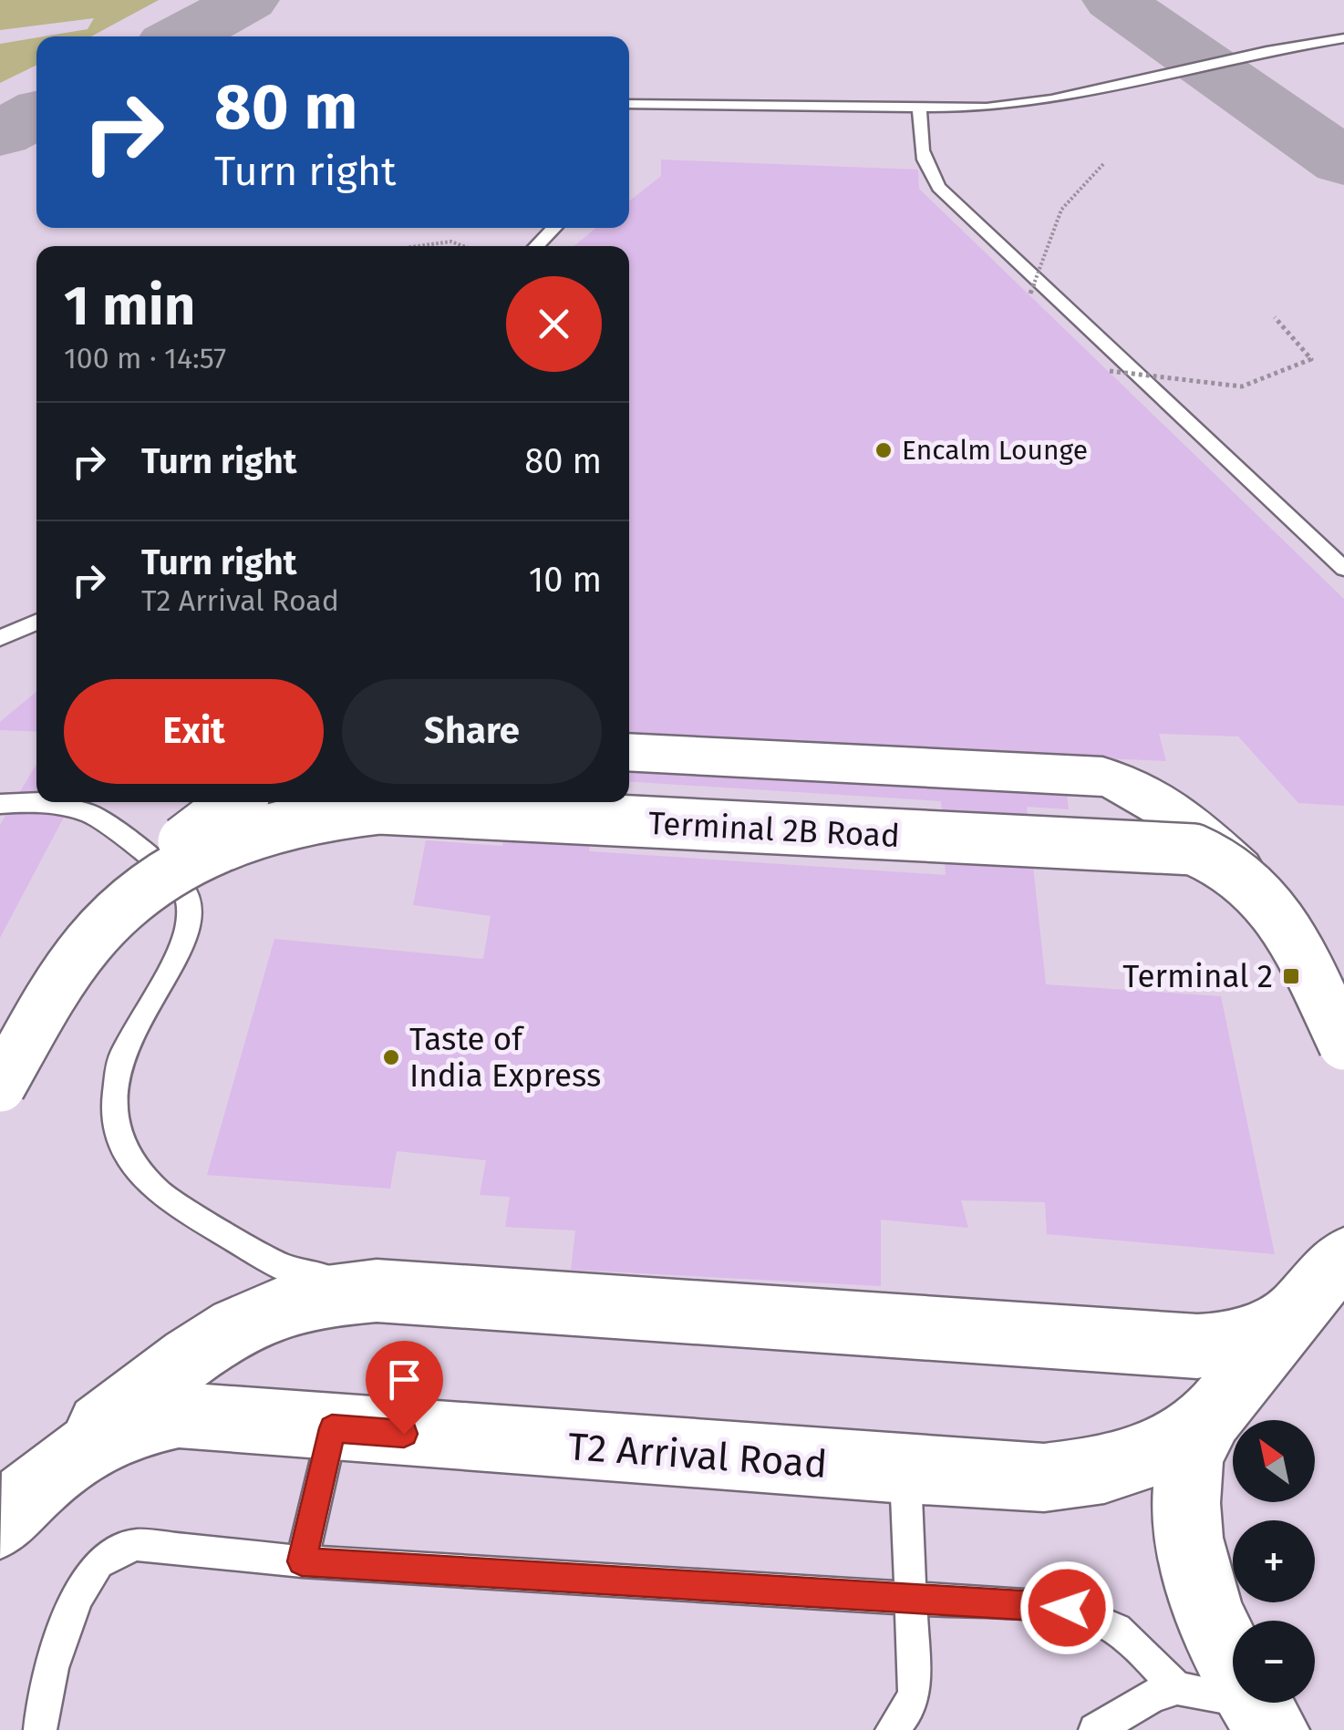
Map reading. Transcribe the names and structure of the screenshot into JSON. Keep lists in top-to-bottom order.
{
  "streets": {
    "main road": ["Terminal 2B Road", "T2 Arrival Road"]
  },
  "places": {
    "other": ["Encalm Lounge", "Taste of India Express"],
    "transit": ["Terminal 2"]
  },
  "north": "top left",
  "page": {
    "turn": ["80 m", "Turn right"],
    "heading": ["1 min", "100 m · 14:57"],
    "list": [
      {
        "name": "Turn right",
        "value": "80 m"
      },
      {
        "name": "Turn right",
        "note": "T2 Arrival Road",
        "value": "10 m"
      }
    ],
    "buttons": ["Exit", "Share"],
    "map_buttons": ["+", "−"]
  }
}
